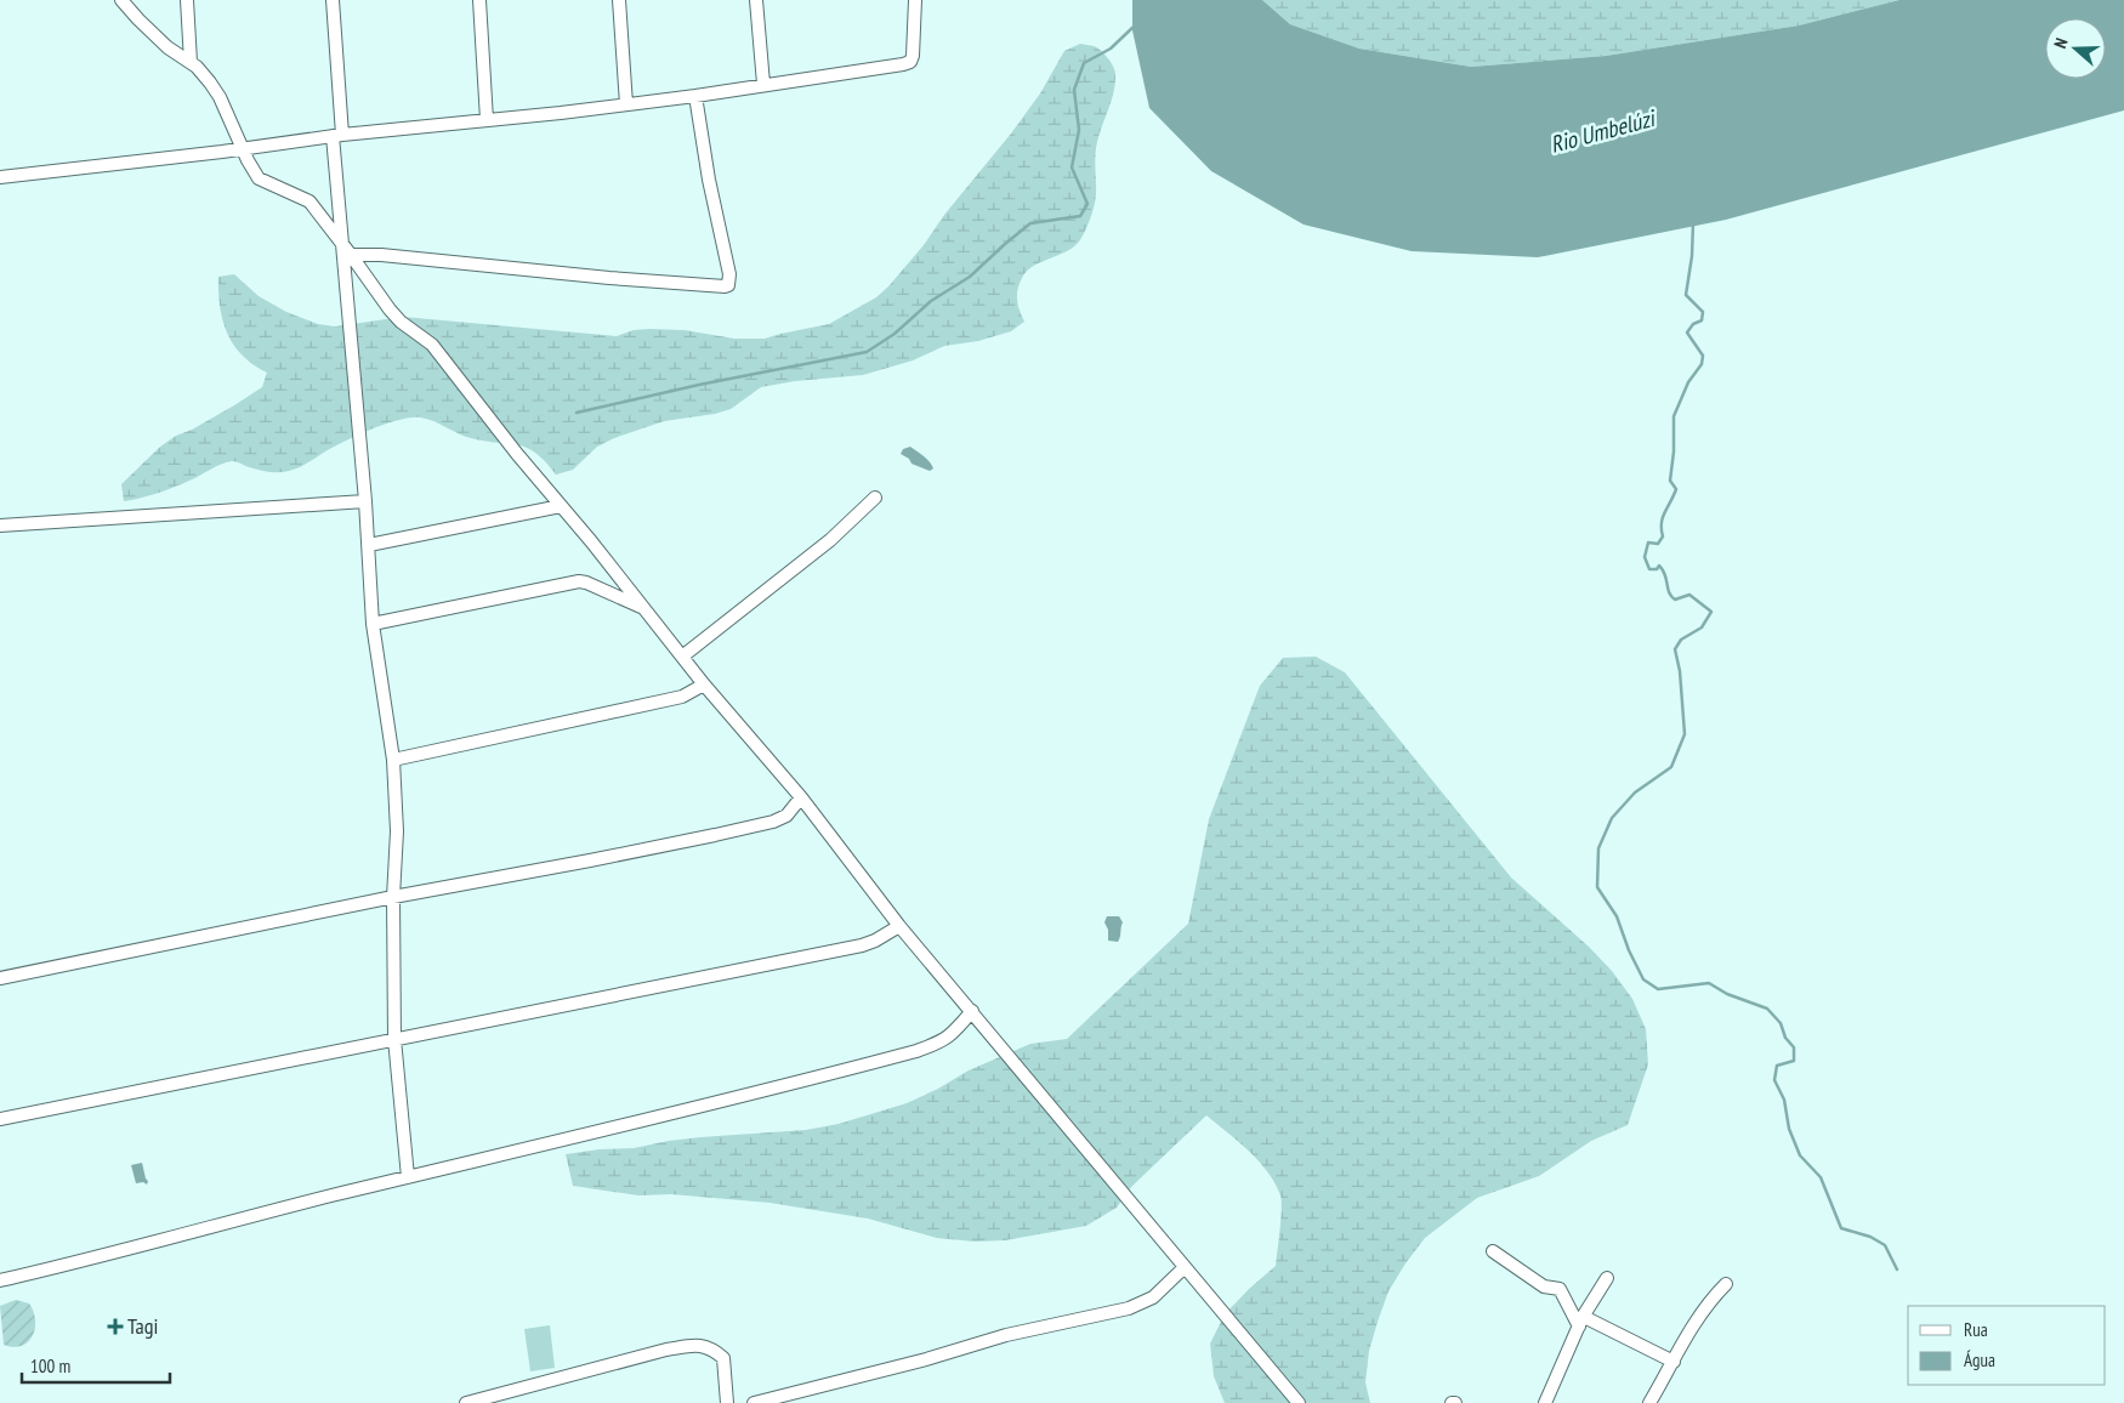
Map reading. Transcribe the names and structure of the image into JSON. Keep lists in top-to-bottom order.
{
  "water": ["Rio Umbelúzi"],
  "places": {
    "health": ["Tagi"]
  },
  "legend": ["Rua", "Água"],
  "scale_bar": "100 m",
  "north": "left"
}
